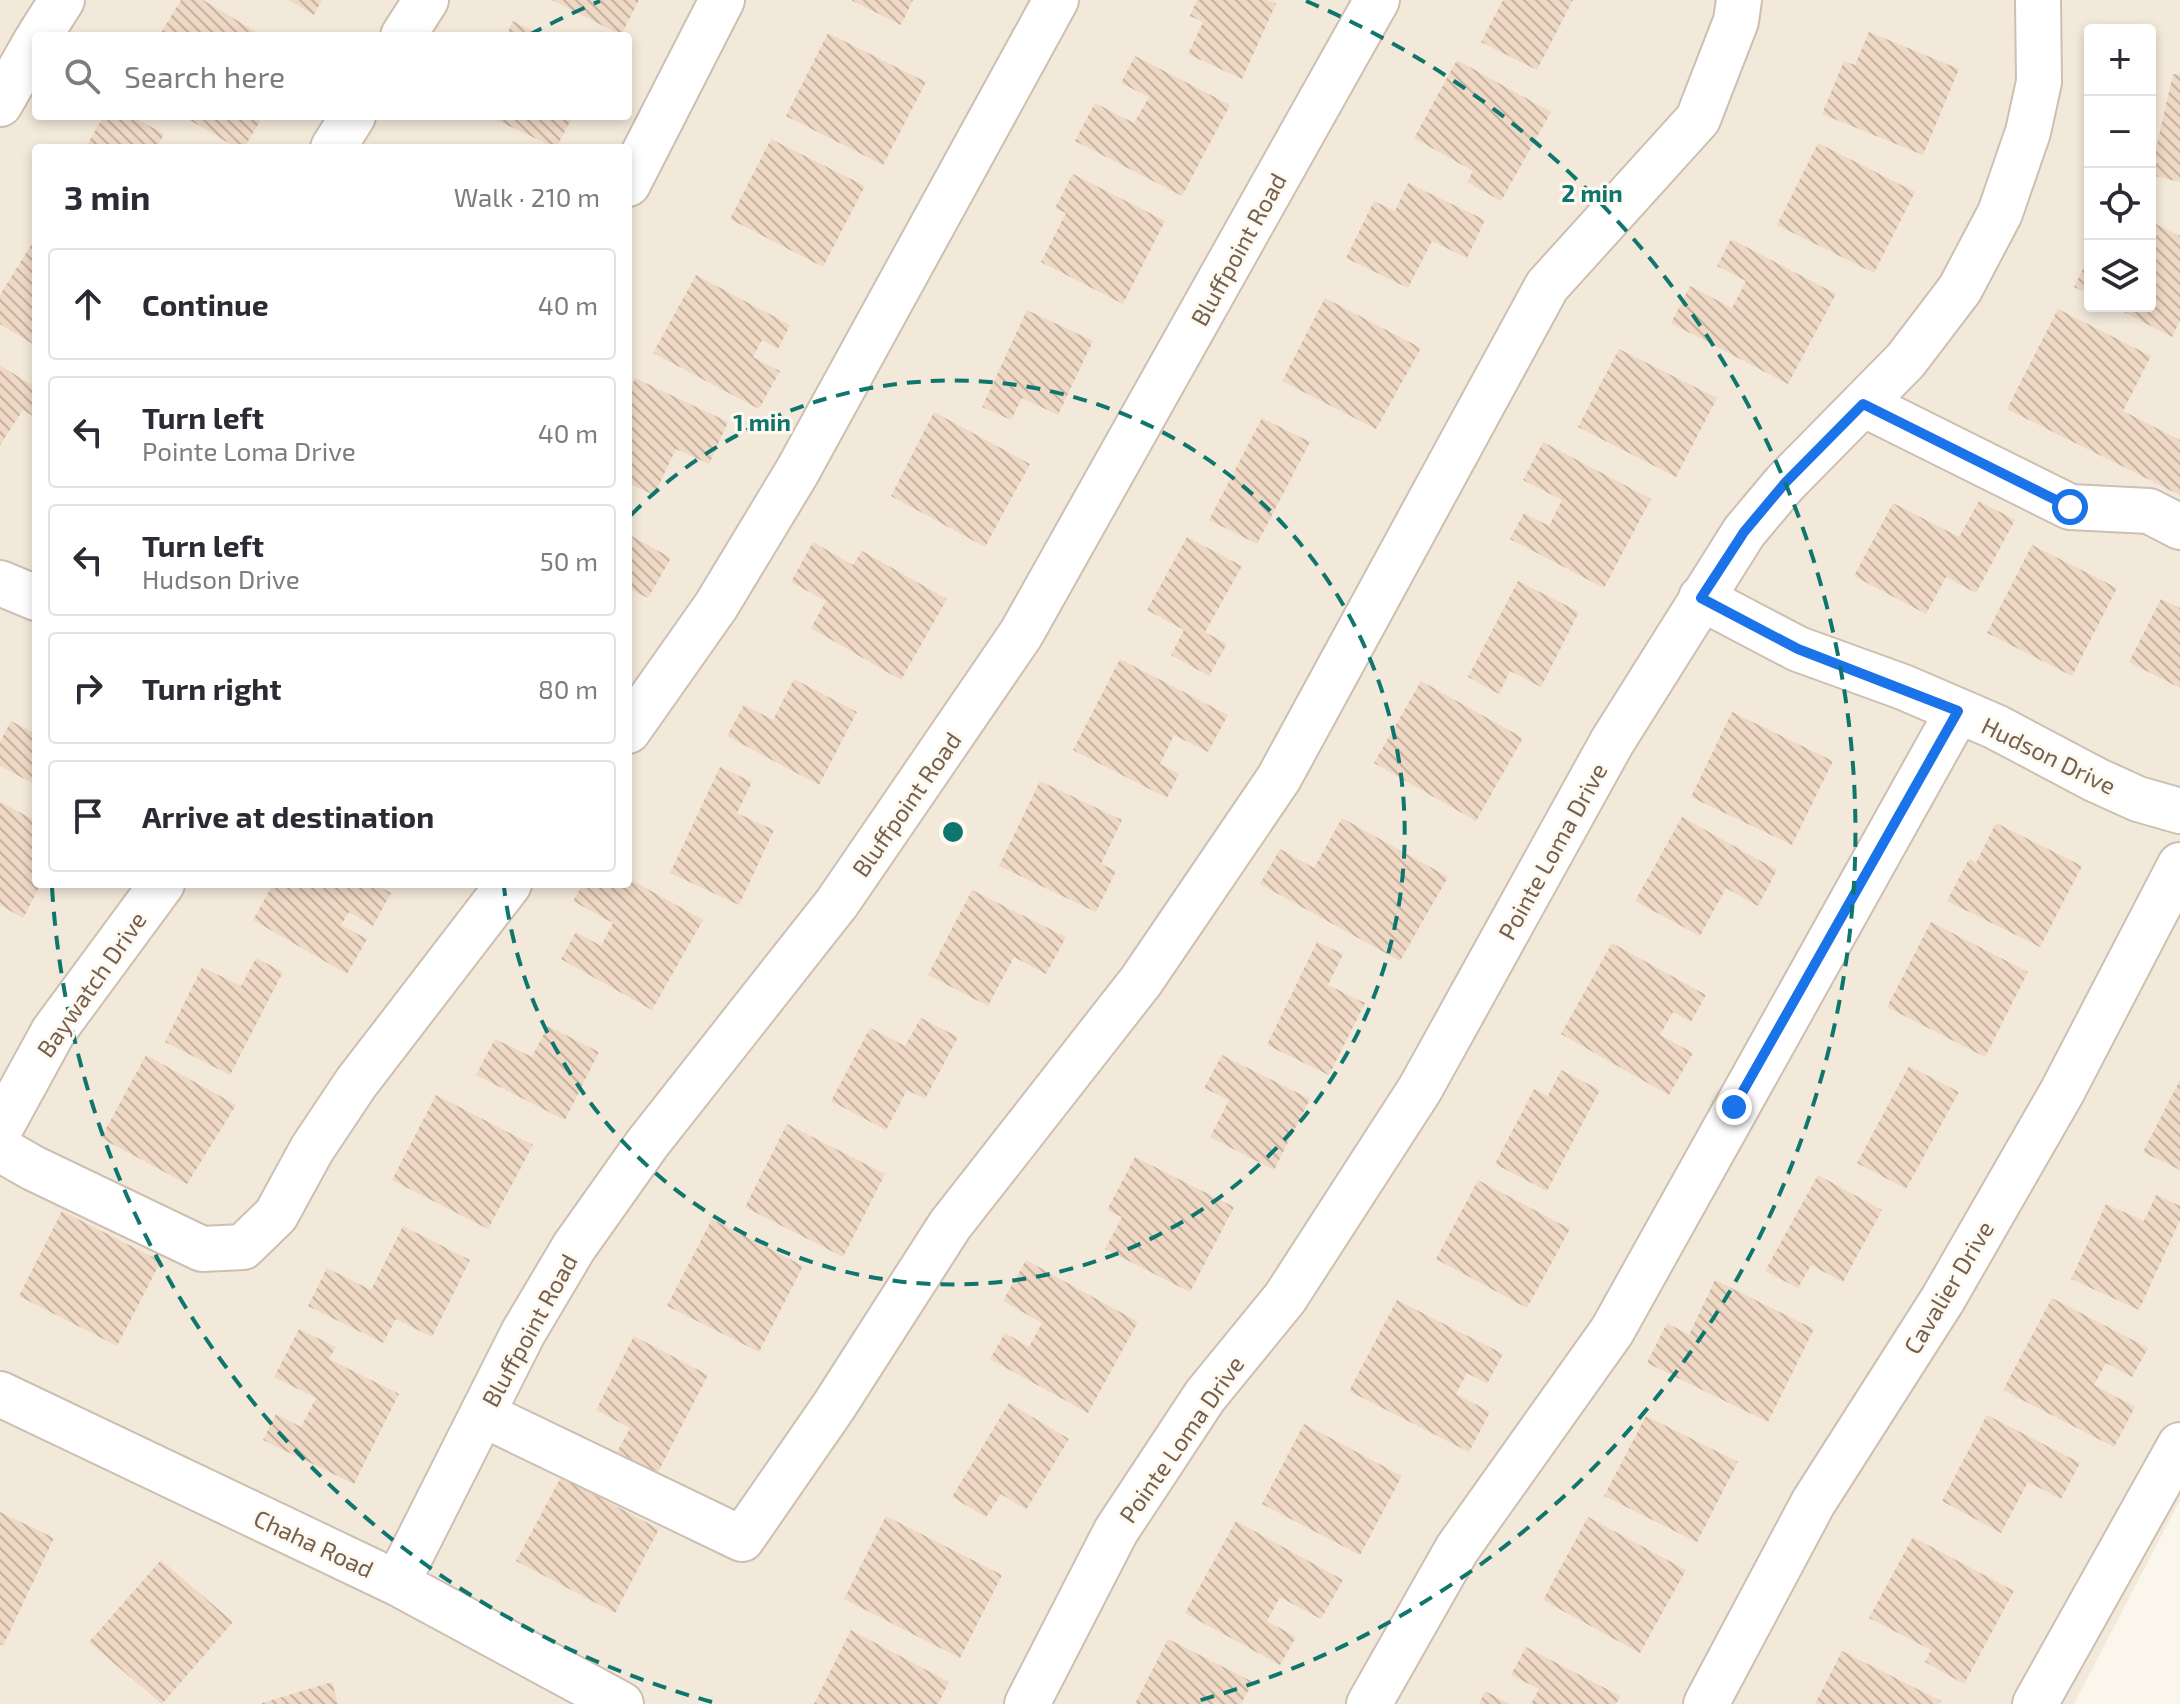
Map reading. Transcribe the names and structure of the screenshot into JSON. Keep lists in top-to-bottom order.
{
  "streets": {
    "street": [
      "Bluffpoint Road",
      "Hudson Drive",
      "Pointe Loma Drive",
      "Baywatch Drive",
      "Cavalier Drive",
      "Chaha Road"
    ]
  },
  "crossings": [
    ["Bluffpoint Road", "Chaha Road"],
    ["Hudson Drive", "Pointe Loma Drive"]
  ],
  "page": {
    "map_buttons": ["+", "−"],
    "search": "Search here",
    "heading": ["3 min", "Walk · 210 m"],
    "list": [
      ["Continue", "40 m"],
      ["Turn left", "Pointe Loma Drive", "40 m"],
      ["Turn left", "Hudson Drive", "50 m"],
      ["Turn right", "80 m"],
      "Arrive at destination"
    ]
  },
  "rings": ["2 min", "1 min"]
}
